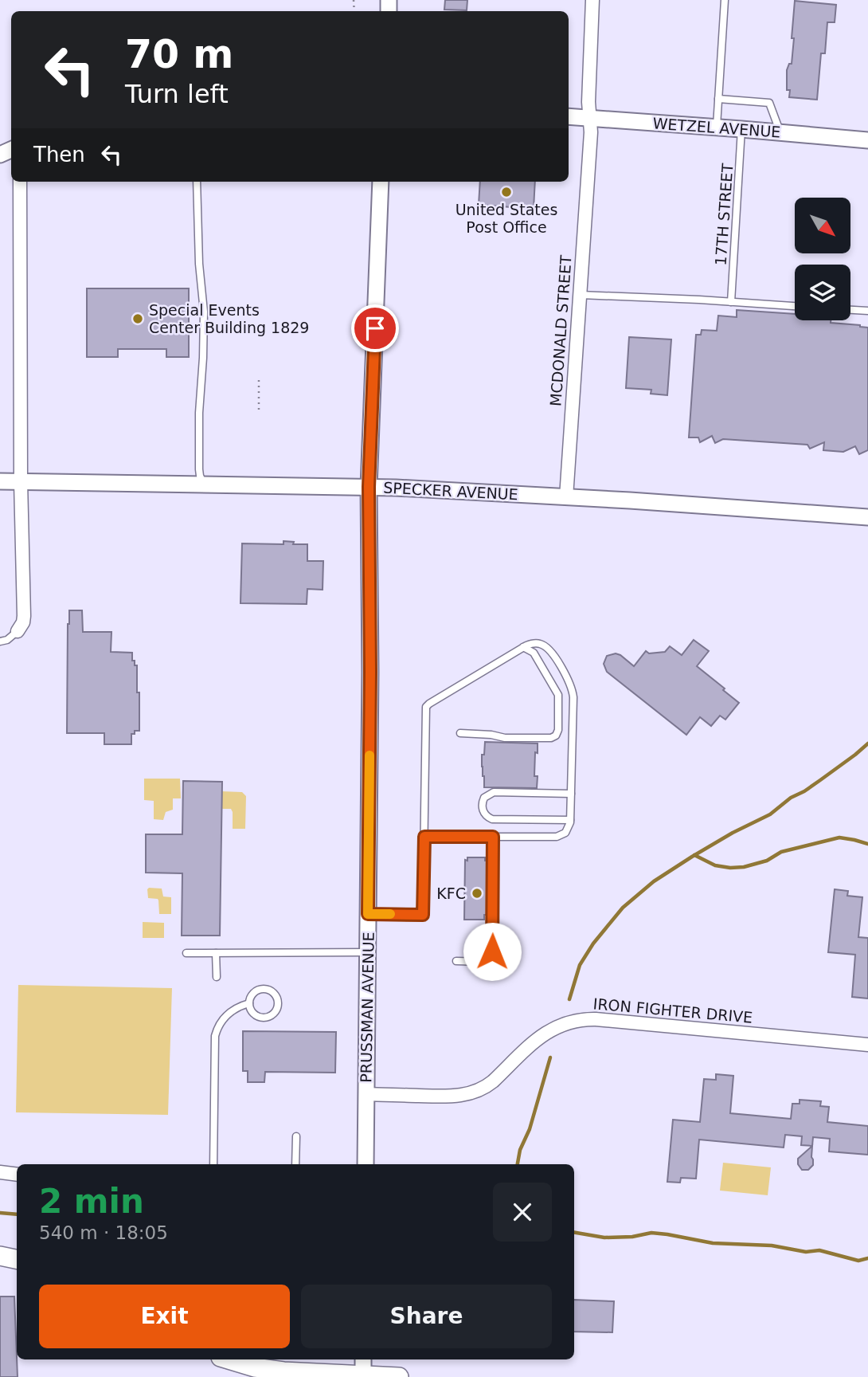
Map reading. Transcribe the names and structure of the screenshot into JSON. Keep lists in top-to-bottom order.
{
  "streets": {
    "street": [
      "WETZEL AVENUE",
      "MCDONALD STREET",
      "SPECKER AVENUE",
      "PRUSSMAN AVENUE",
      "IRON FIGHTER DRIVE"
    ],
    "lane": ["17TH STREET"]
  },
  "crossings": [
    ["WETZEL AVENUE", "17TH STREET"],
    ["WETZEL AVENUE", "MCDONALD STREET"],
    ["MCDONALD STREET", "SPECKER AVENUE"],
    ["SPECKER AVENUE", "PRUSSMAN AVENUE"],
    ["PRUSSMAN AVENUE", "IRON FIGHTER DRIVE"]
  ],
  "places": ["United States Post Office", "Special Events Center Building 1829", "KFC"],
  "north": "bottom right",
  "page": {
    "turn": ["70 m", "Turn left"],
    "then": "Then",
    "heading": ["2 min", "540 m · 18:05"],
    "buttons": ["Exit", "Share"]
  }
}
